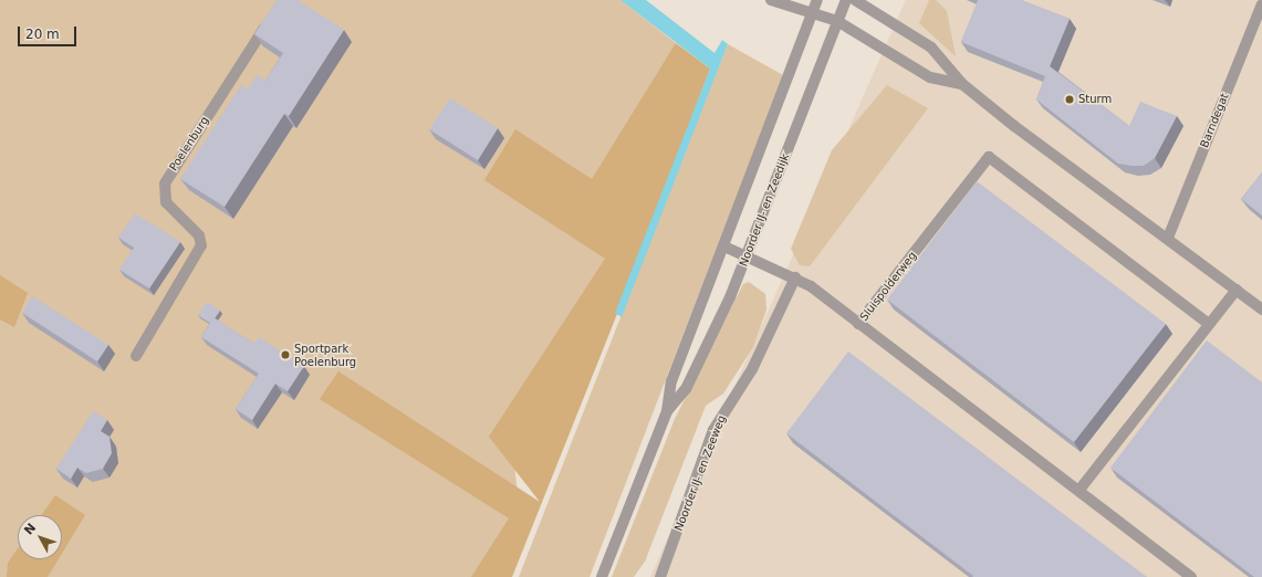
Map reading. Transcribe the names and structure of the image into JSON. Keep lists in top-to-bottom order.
{
  "streets": {
    "street": [
      "Barndegat",
      "Poelenburg",
      "Noorder IJ- en Zeedijk",
      "Sluispolderweg",
      "Noorder IJ- en Zeeweg"
    ]
  },
  "places": ["Sturm", "Sportpark Poelenburg"],
  "scale_bar": "20 m",
  "north": "top left"
}
